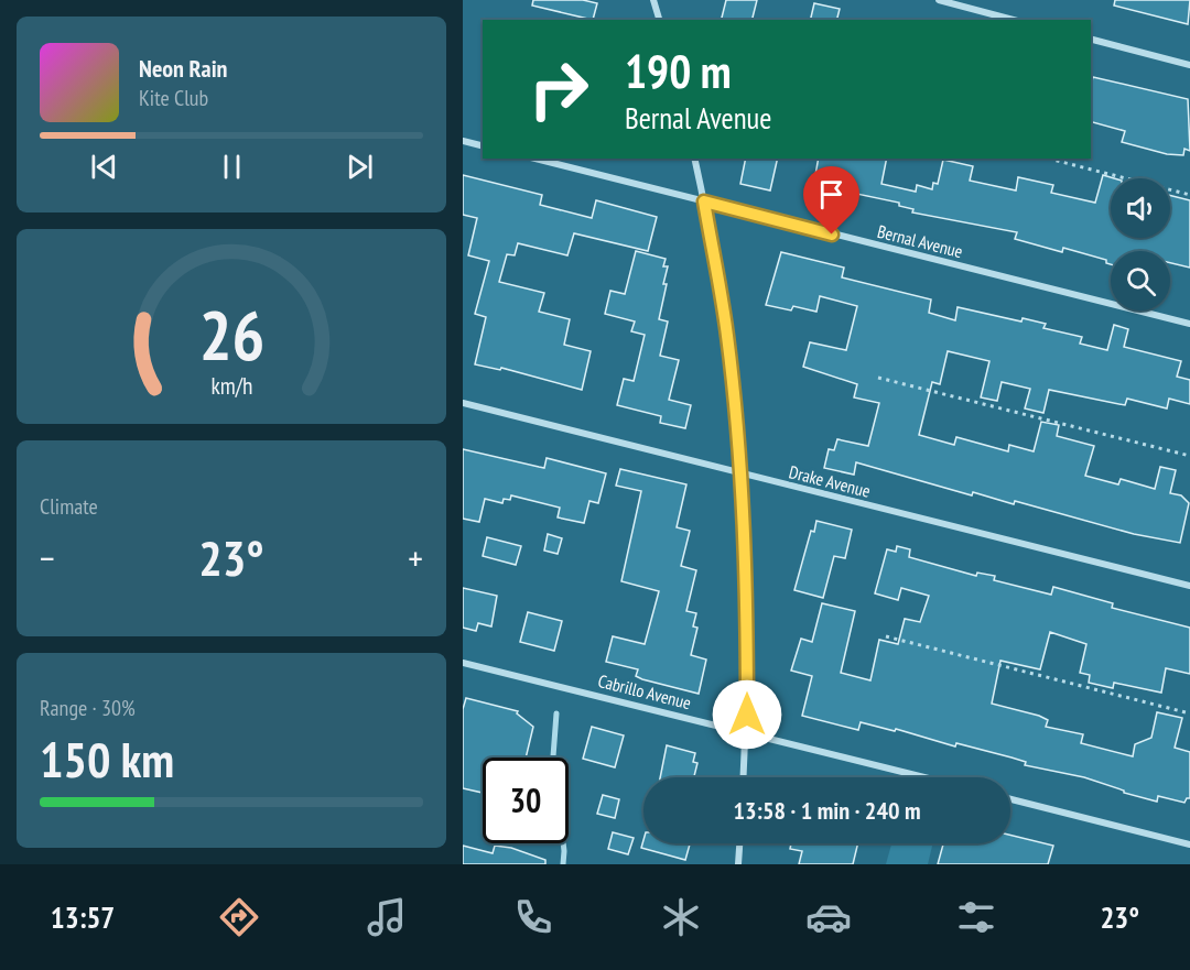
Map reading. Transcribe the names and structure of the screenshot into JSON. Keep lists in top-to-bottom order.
{
  "streets": {
    "street": ["Bernal Avenue", "Drake Avenue", "Cabrillo Avenue"]
  },
  "page": {
    "turn": ["190 m", "Bernal Avenue"],
    "song": ["Neon Rain", "Kite Club"],
    "tile": [
      "Climate",
      ["Range · 30%", "150 km"]
    ],
    "heat": ["−", "23°", "+"],
    "limit": "30",
    "trip": "13:58 · 1 min · 240 m",
    "tabs": ["13:57", "23°"],
    "gauge": ["26", "km/h"]
  }
}
